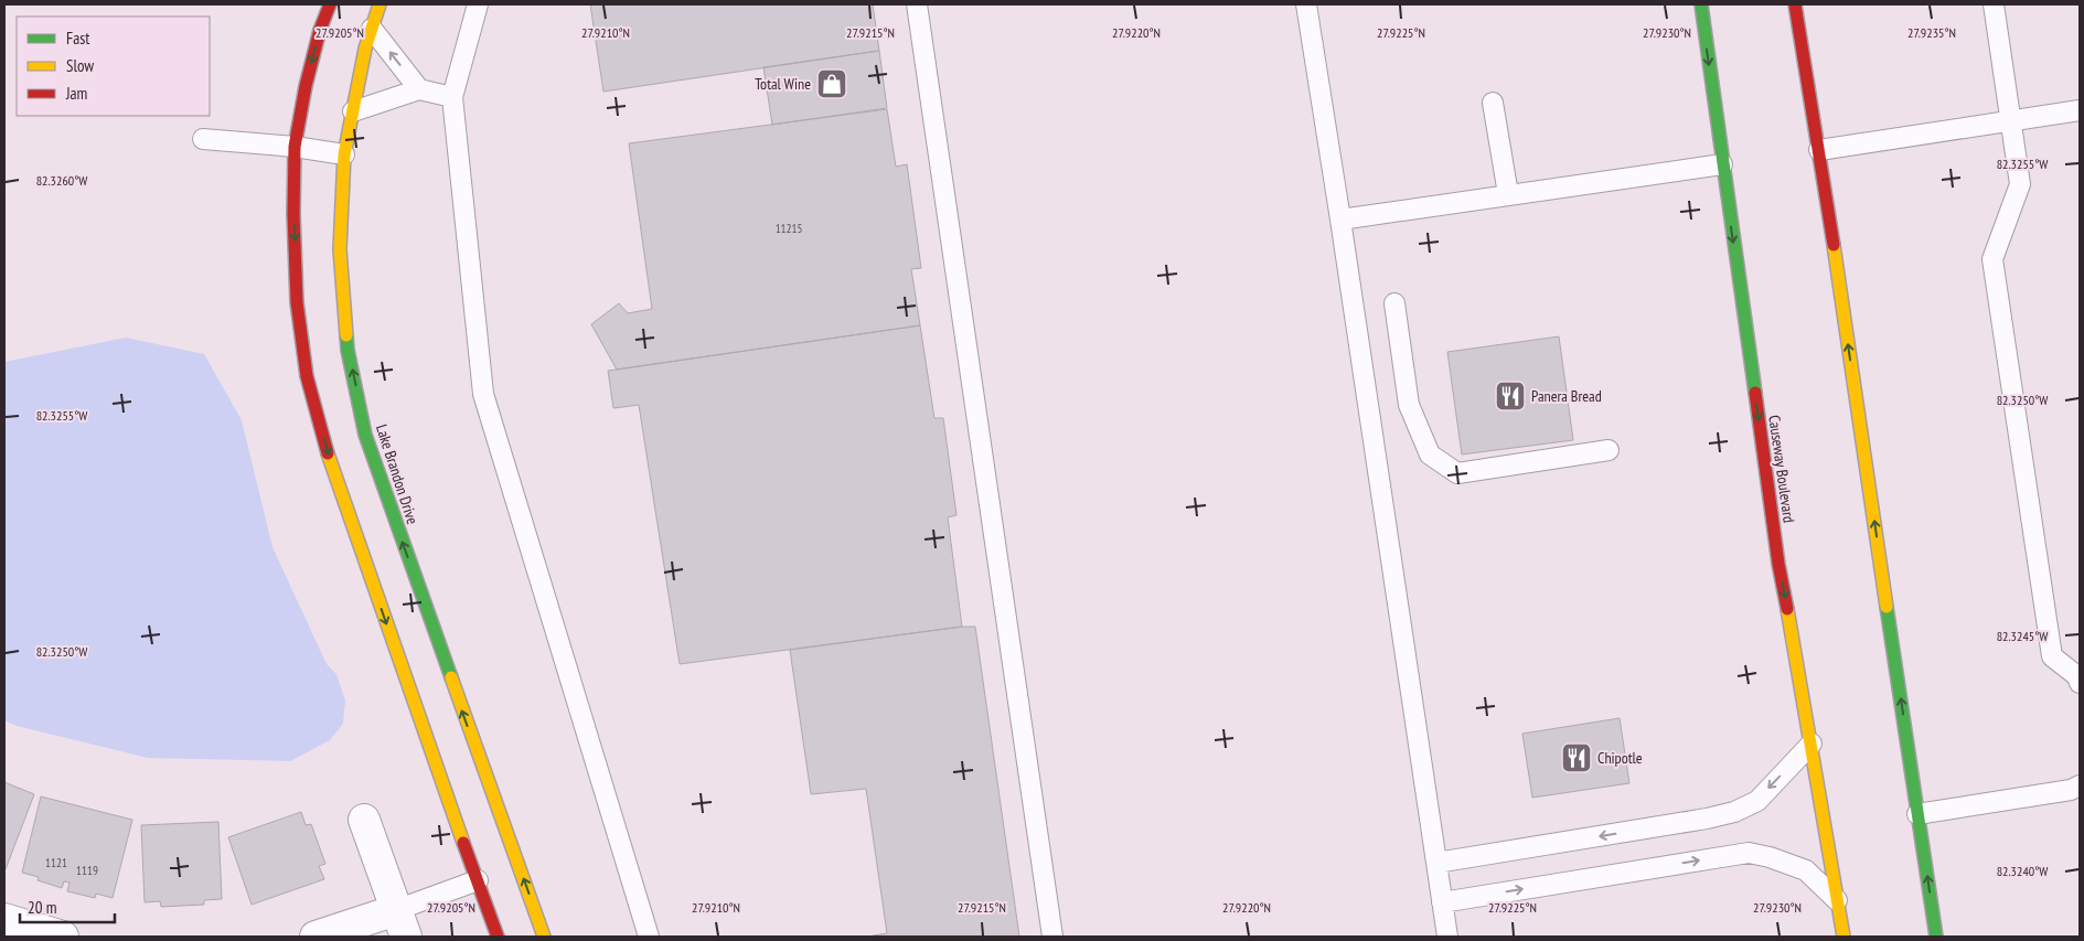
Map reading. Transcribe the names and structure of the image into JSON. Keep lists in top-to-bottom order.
{
  "streets": {
    "street": ["Causeway Boulevard", "Lake Brandon Drive"]
  },
  "places": {
    "shop": ["Total Wine"],
    "restaurant": ["Panera Bread", "Chipotle"]
  },
  "house_numbers": ["11215", "1121", "1119"],
  "legend": ["Fast", "Slow", "Jam"],
  "scale_bar": "20 m",
  "coordinates": [
    "27.9205°N",
    "27.9210°N",
    "27.9215°N",
    "27.9220°N",
    "27.9225°N",
    "27.9230°N",
    "27.9235°N",
    "82.3255°W",
    "82.3260°W",
    "82.3250°W",
    "82.3245°W",
    "82.3240°W"
  ]
}
